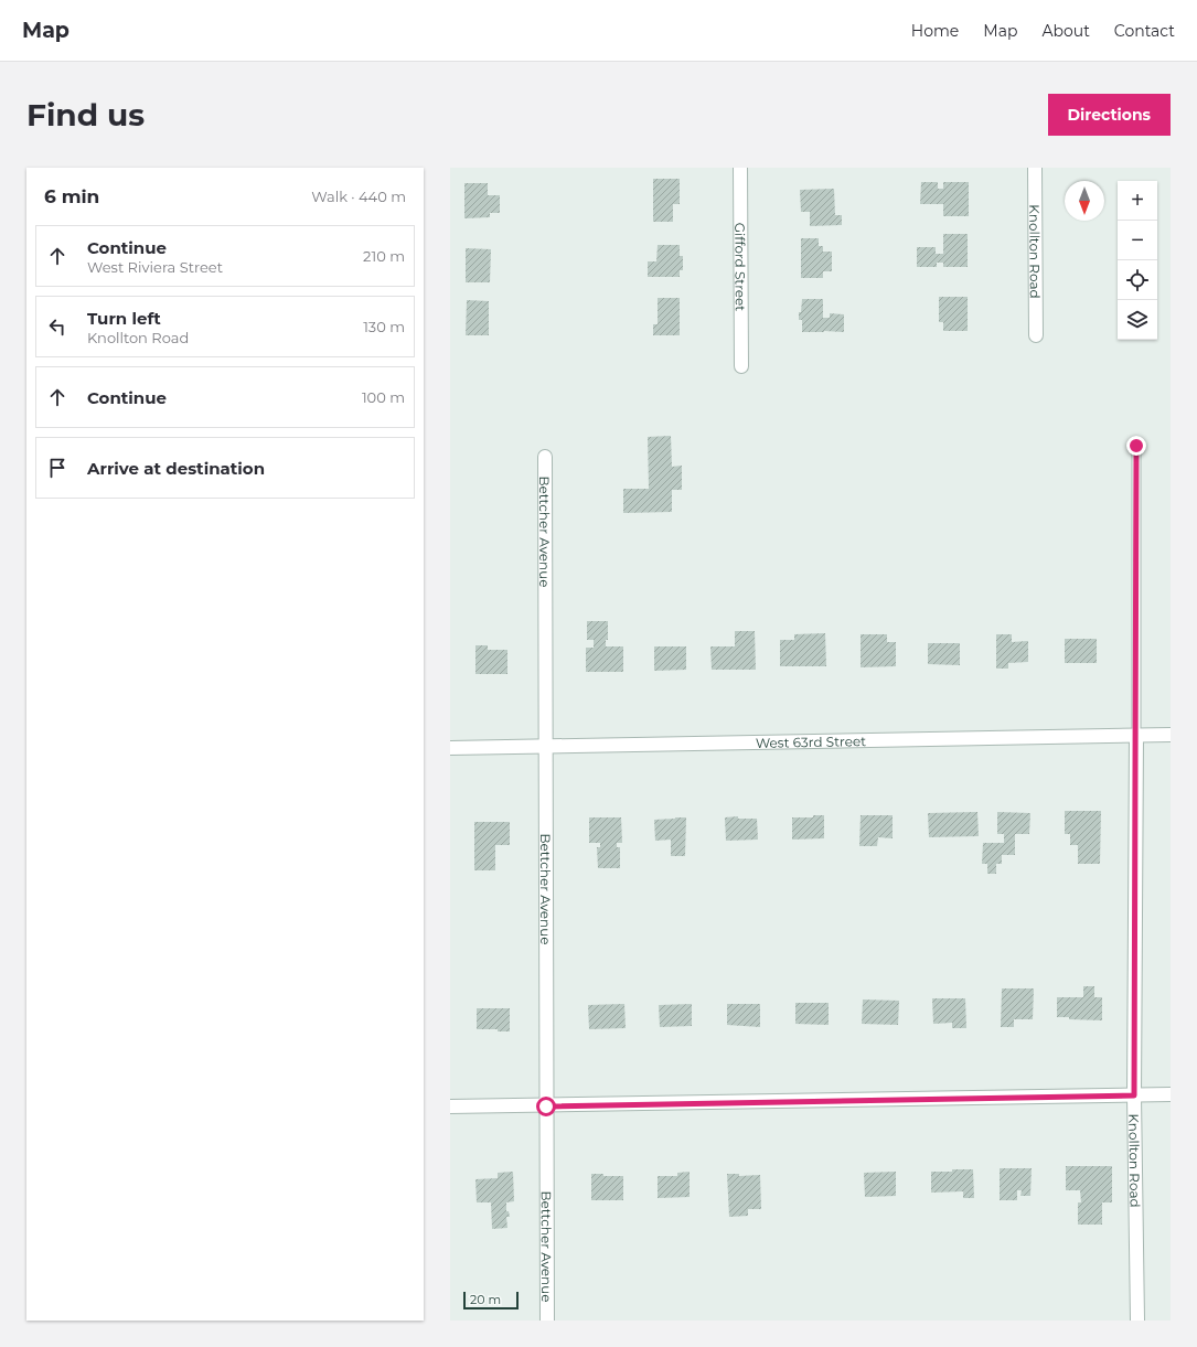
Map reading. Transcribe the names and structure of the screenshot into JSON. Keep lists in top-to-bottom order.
{
  "streets": {
    "street": [
      "Knollton Road",
      "Gifford Street",
      "Bettcher Avenue",
      "West 63rd Street"
    ]
  },
  "crossings": [
    ["Knollton Road", "West 63rd Street"],
    ["Bettcher Avenue", "West 63rd Street"]
  ],
  "scale_bar": "20 m",
  "north": "bottom",
  "page": {
    "header": "Map",
    "nav": [
      "Home",
      "Map",
      "About",
      "Contact"
    ],
    "buttons": "Directions",
    "title": "Find us",
    "heading": ["6 min", "Walk · 440 m"],
    "map_buttons": ["+", "−"],
    "list": [
      ["Continue", "West Riviera Street", "210 m"],
      ["Turn left", "Knollton Road", "130 m"],
      ["Continue", "100 m"],
      "Arrive at destination"
    ],
    "scale": "20 m"
  }
}
